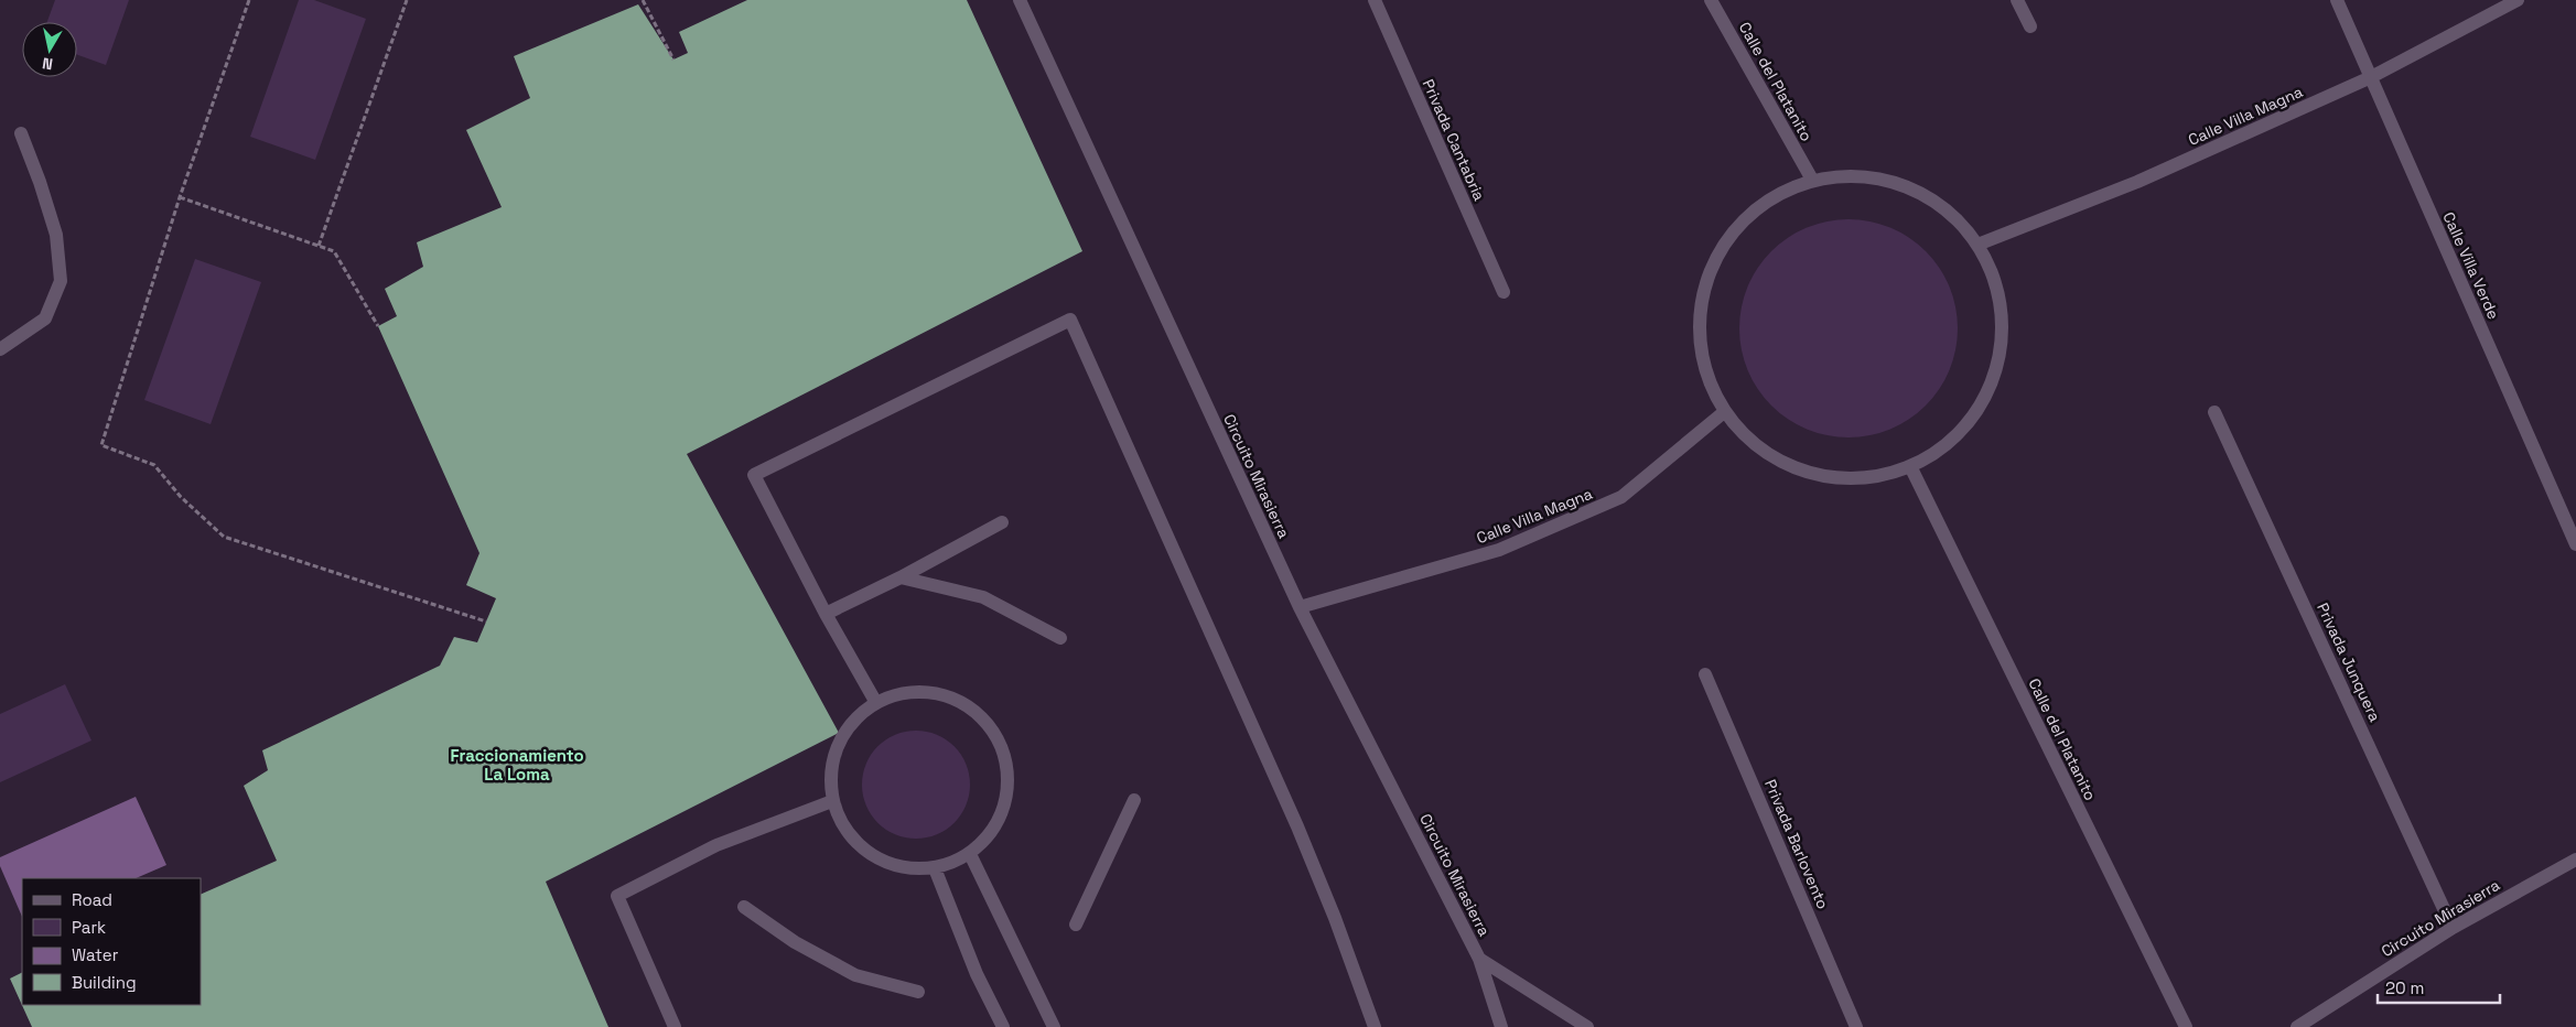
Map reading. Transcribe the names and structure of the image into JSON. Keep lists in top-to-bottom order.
{
  "streets": {
    "street": [
      "Calle del Platanito",
      "Calle Villa Magna",
      "Privada Cantabria",
      "Calle Villa Verde",
      "Circuito Mirasierra",
      "Privada Junquera",
      "Privada Barlovento"
    ]
  },
  "crossings": [
    ["Calle Villa Magna", "Calle Villa Verde"],
    ["Calle Villa Magna", "Circuito Mirasierra"],
    ["Circuito Mirasierra", "Privada Junquera"]
  ],
  "districts": ["Fraccionamiento La Loma"],
  "legend": [
    "Road",
    "Park",
    "Water",
    "Building"
  ],
  "scale_bar": "20 m",
  "north": "bottom"
}
